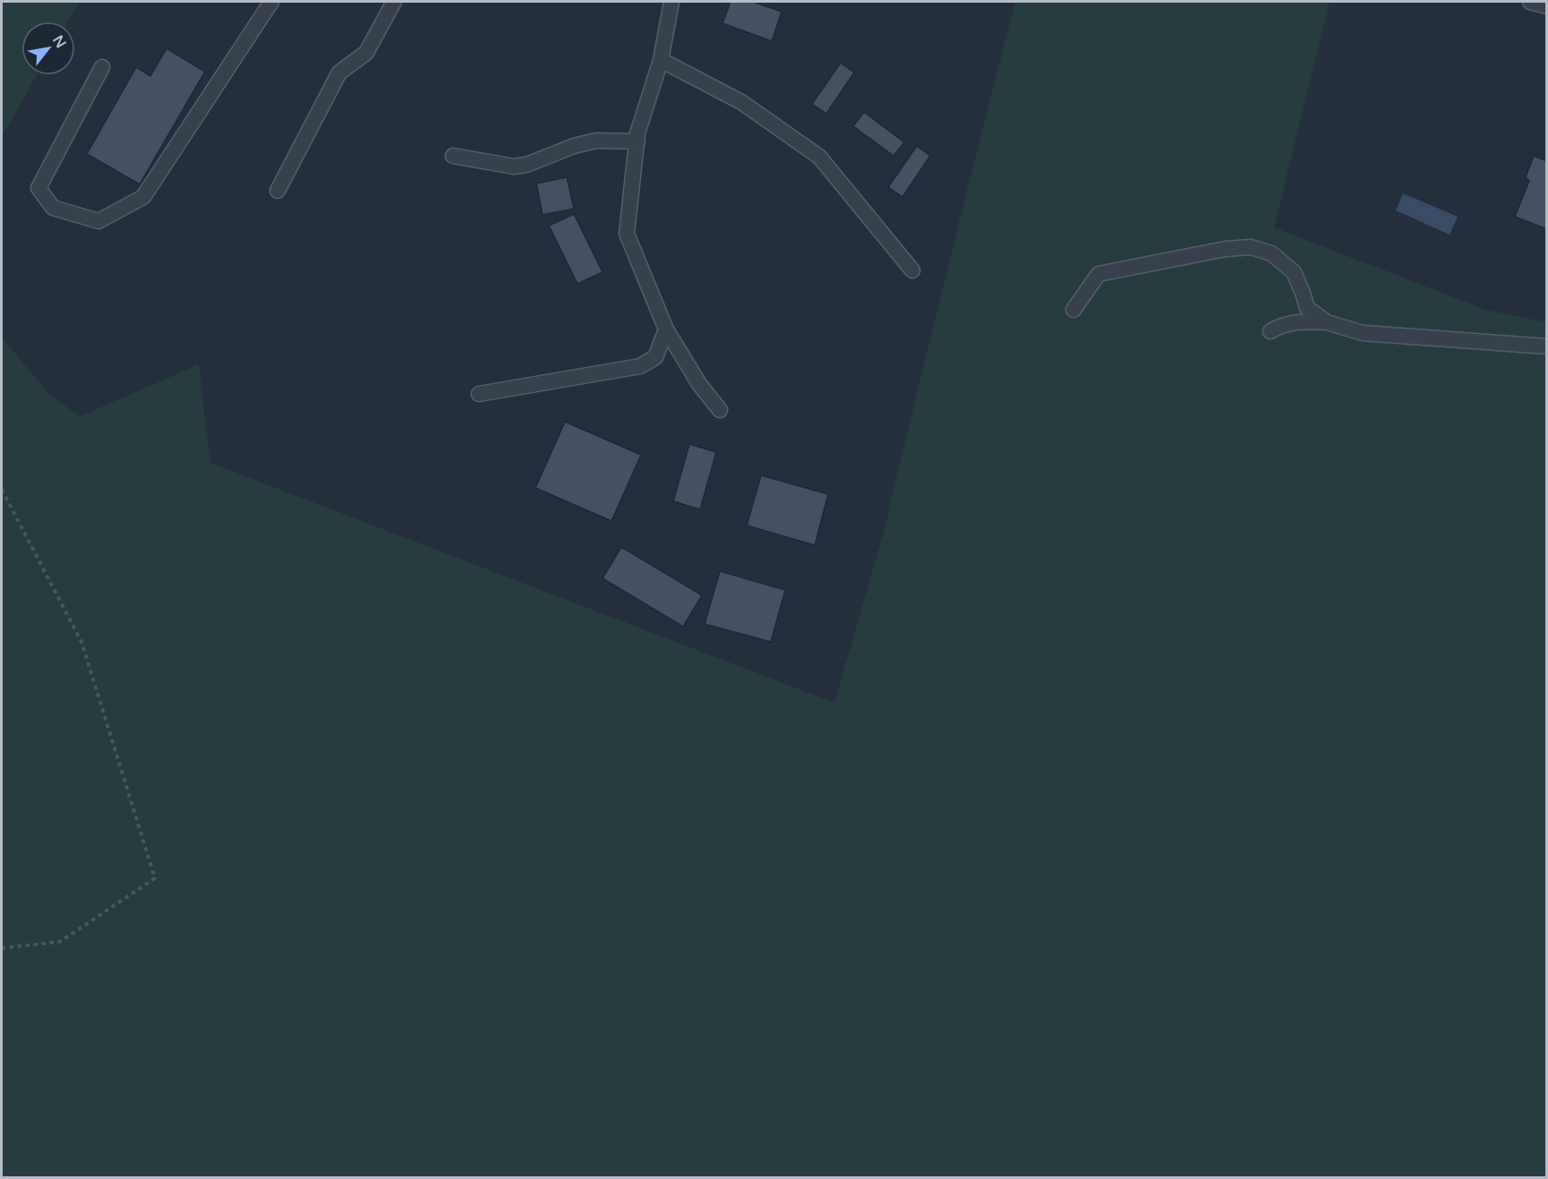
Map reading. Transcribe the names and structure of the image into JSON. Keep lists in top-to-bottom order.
{
  "north": "top right"
}
